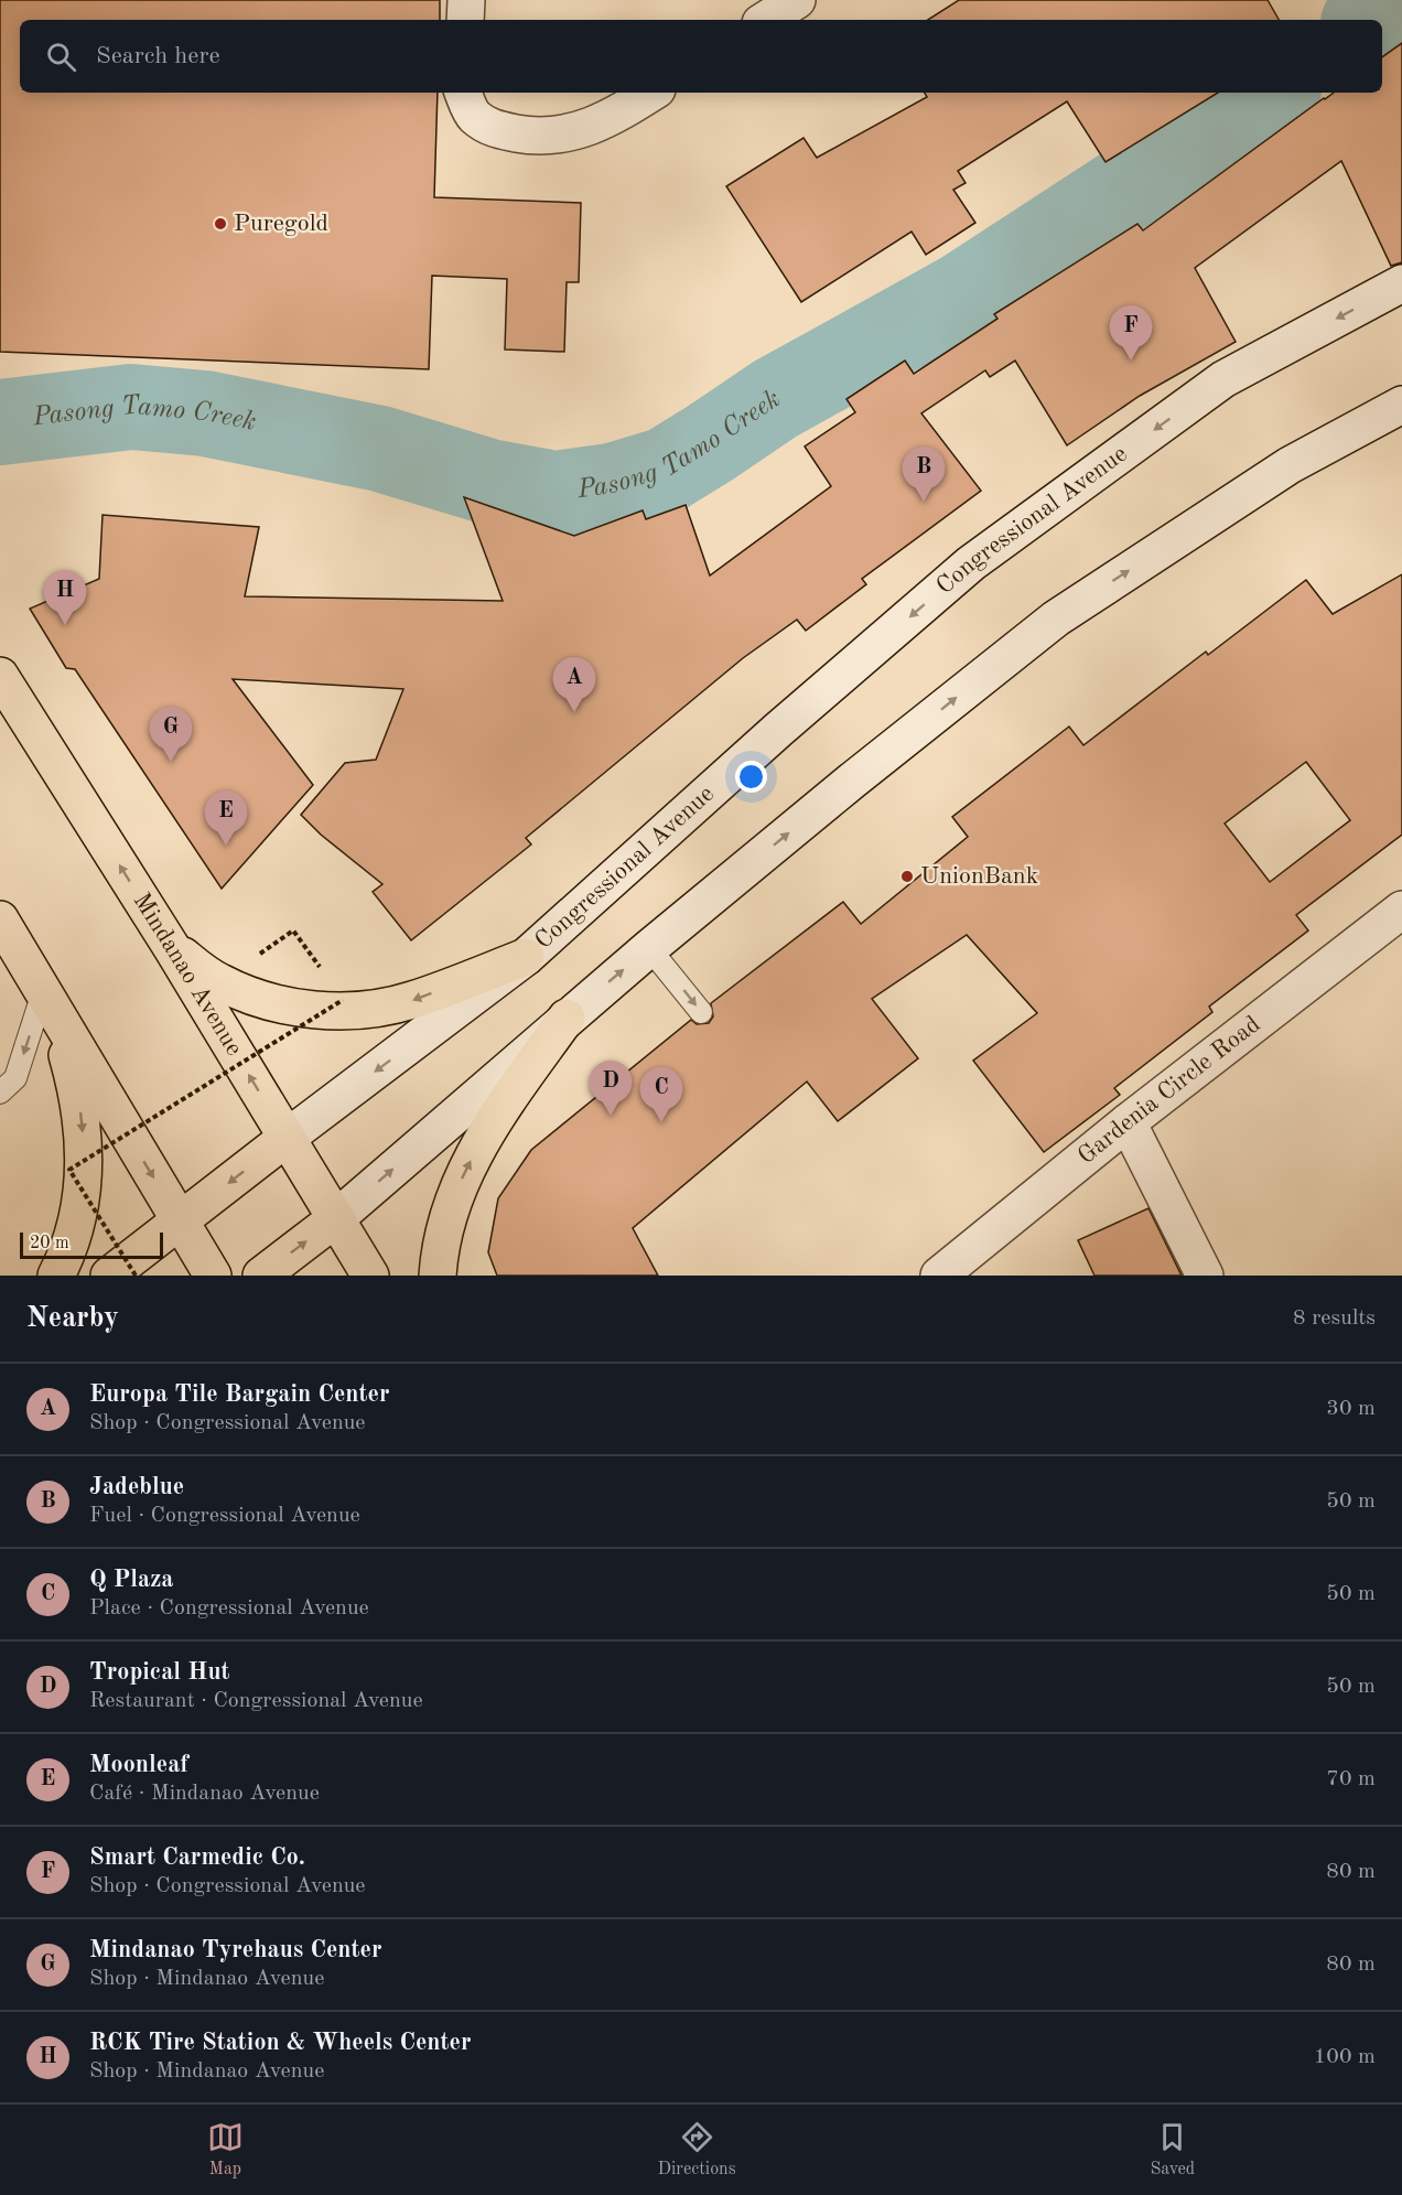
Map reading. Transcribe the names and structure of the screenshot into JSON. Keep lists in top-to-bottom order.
{
  "streets": {
    "main road": ["Congressional Avenue", "Mindanao Avenue", "Gardenia Circle Road"]
  },
  "crossings": [
    ["Congressional Avenue", "Mindanao Avenue"]
  ],
  "water": ["Pasong Tamo Creek"],
  "places": ["Puregold", "UnionBank"],
  "scale_bar": "20 m",
  "page": {
    "search": "Search here",
    "pins": [
      "F",
      "B",
      "H",
      "A",
      "G",
      "E",
      "D",
      "C"
    ],
    "scale": "20 m",
    "heading": ["Nearby", "8 results"],
    "list": [
      {
        "mark": "A",
        "name": "Europa Tile Bargain Center",
        "note": "Shop · Congressional Avenue",
        "value": "30 m"
      },
      {
        "mark": "B",
        "name": "Jadeblue",
        "note": "Fuel · Congressional Avenue",
        "value": "50 m"
      },
      {
        "mark": "C",
        "name": "Q Plaza",
        "note": "Place · Congressional Avenue",
        "value": "50 m"
      },
      {
        "mark": "D",
        "name": "Tropical Hut",
        "note": "Restaurant · Congressional Avenue",
        "value": "50 m"
      },
      {
        "mark": "E",
        "name": "Moonleaf",
        "note": "Café · Mindanao Avenue",
        "value": "70 m"
      },
      {
        "mark": "F",
        "name": "Smart Carmedic Co.",
        "note": "Shop · Congressional Avenue",
        "value": "80 m"
      },
      {
        "mark": "G",
        "name": "Mindanao Tyrehaus Center",
        "note": "Shop · Mindanao Avenue",
        "value": "80 m"
      },
      {
        "mark": "H",
        "name": "RCK Tire Station & Wheels Center",
        "note": "Shop · Mindanao Avenue",
        "value": "100 m"
      }
    ],
    "nav": ["Map", "Directions", "Saved"]
  }
}
